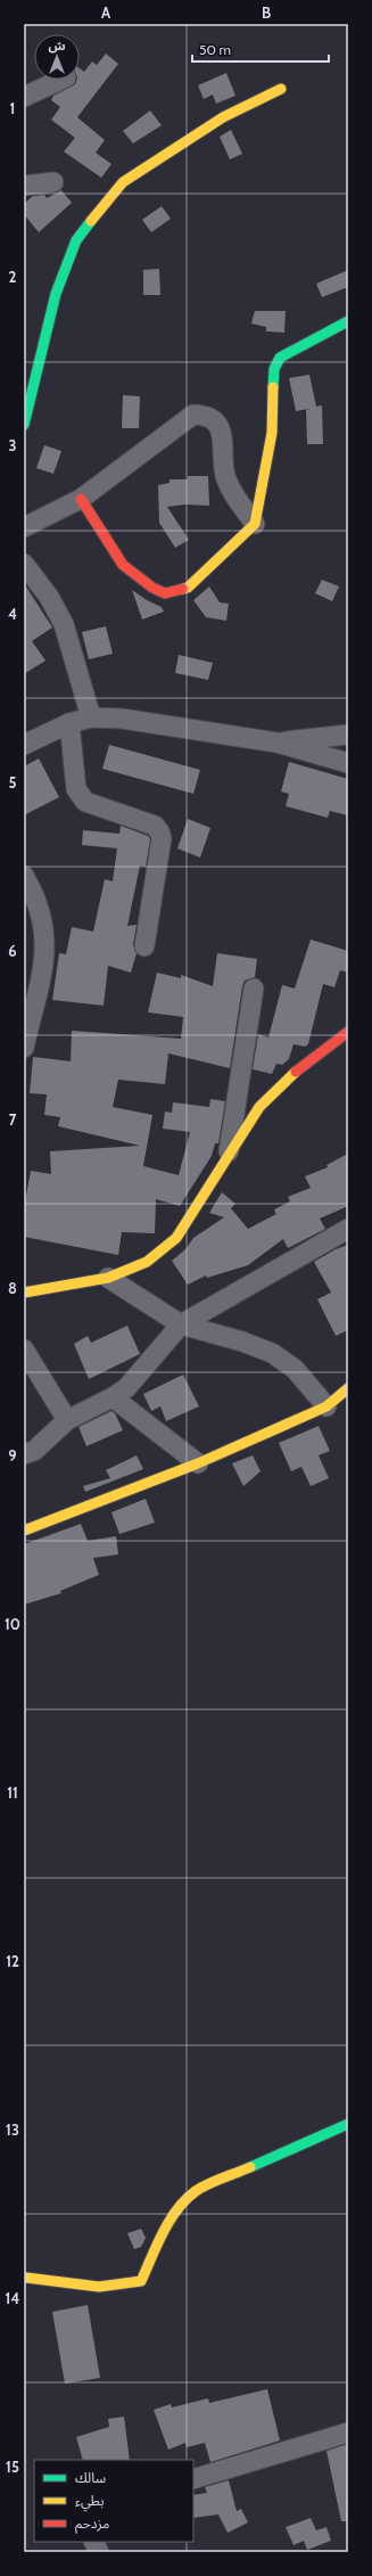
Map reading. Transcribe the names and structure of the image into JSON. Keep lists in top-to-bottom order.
{
  "legend": ["سالك", "بطيء", "مزدحم"],
  "scale_bar": "50 m",
  "north": "top",
  "grid": {
    "columns": ["A", "B"],
    "rows": [
      "1",
      "2",
      "3",
      "4",
      "5",
      "6",
      "7",
      "8",
      "9",
      "10",
      "11",
      "12",
      "13",
      "14",
      "15"
    ]
  }
}
